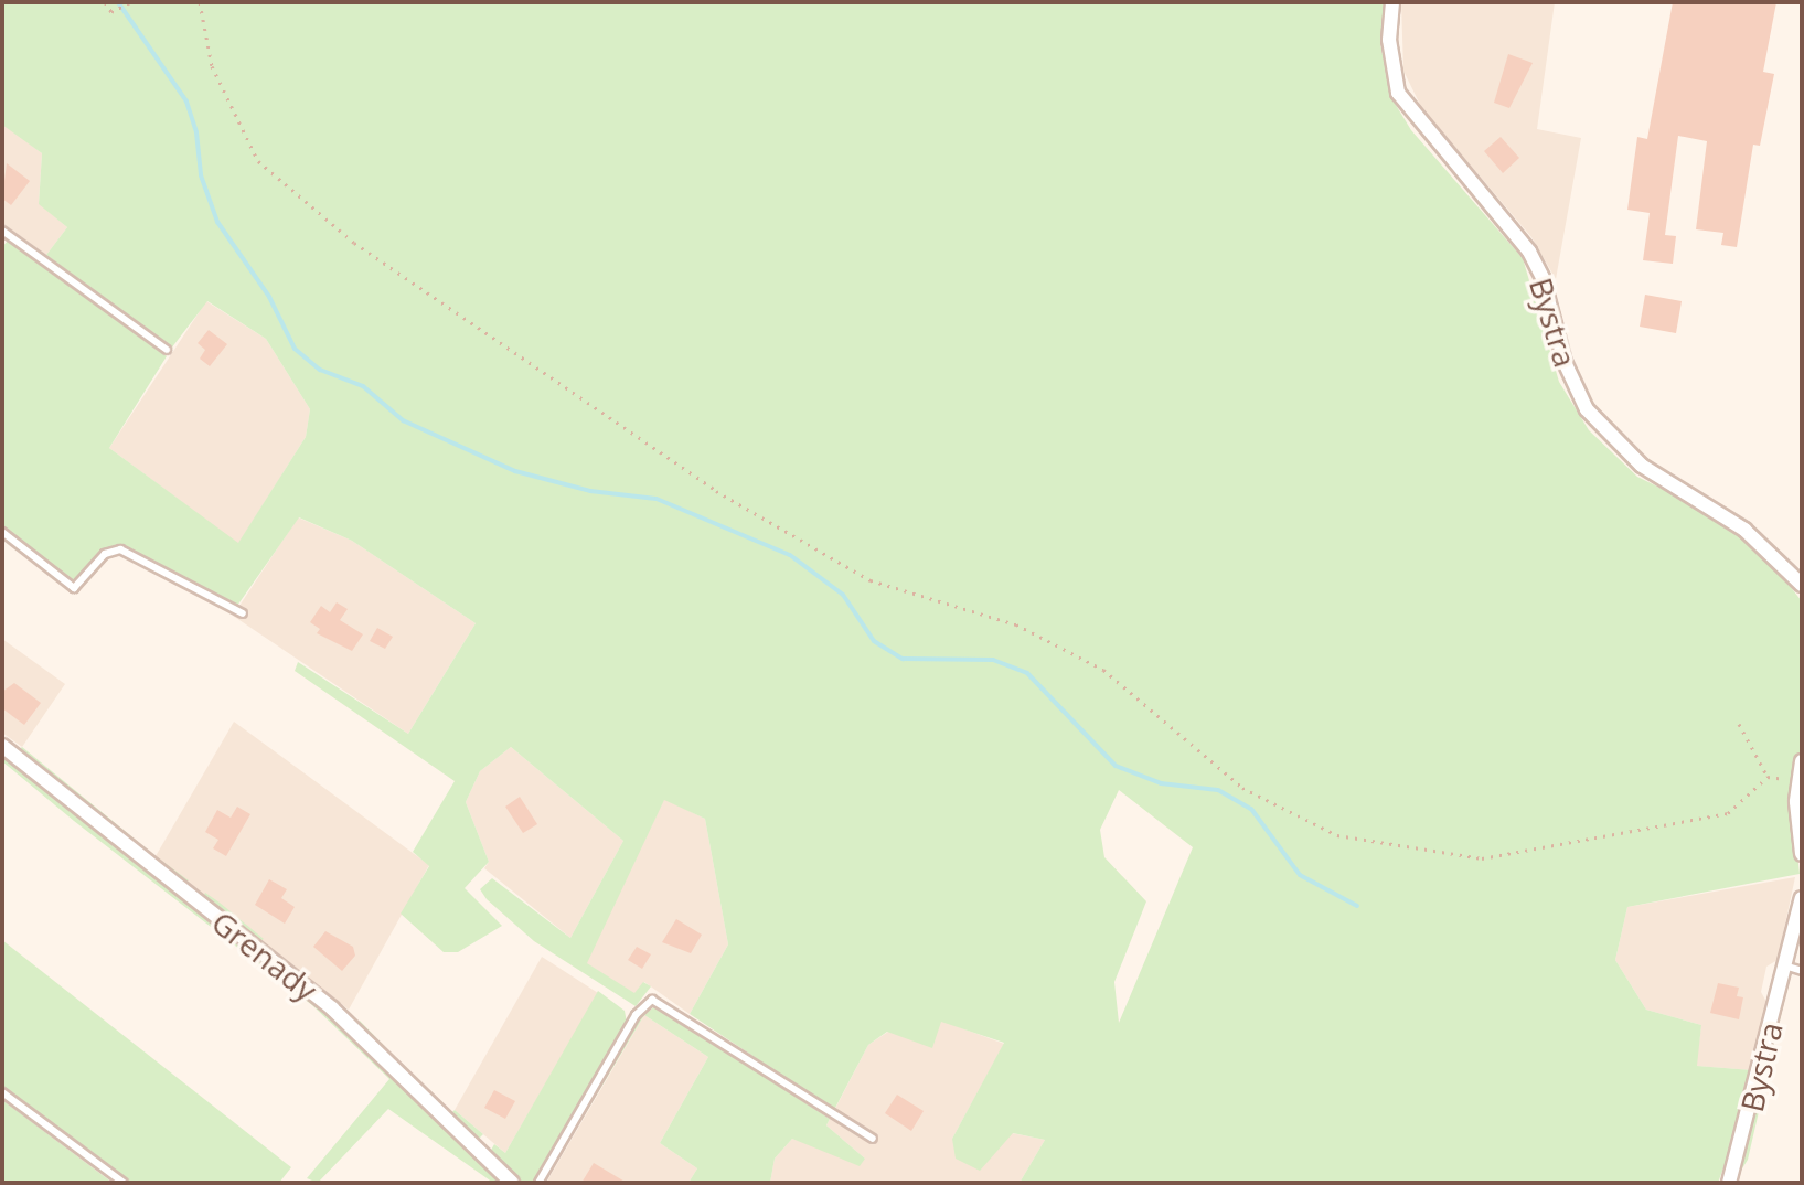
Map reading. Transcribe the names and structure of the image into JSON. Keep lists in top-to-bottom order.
{
  "streets": {
    "street": ["Bystra", "Grenady"]
  }
}
